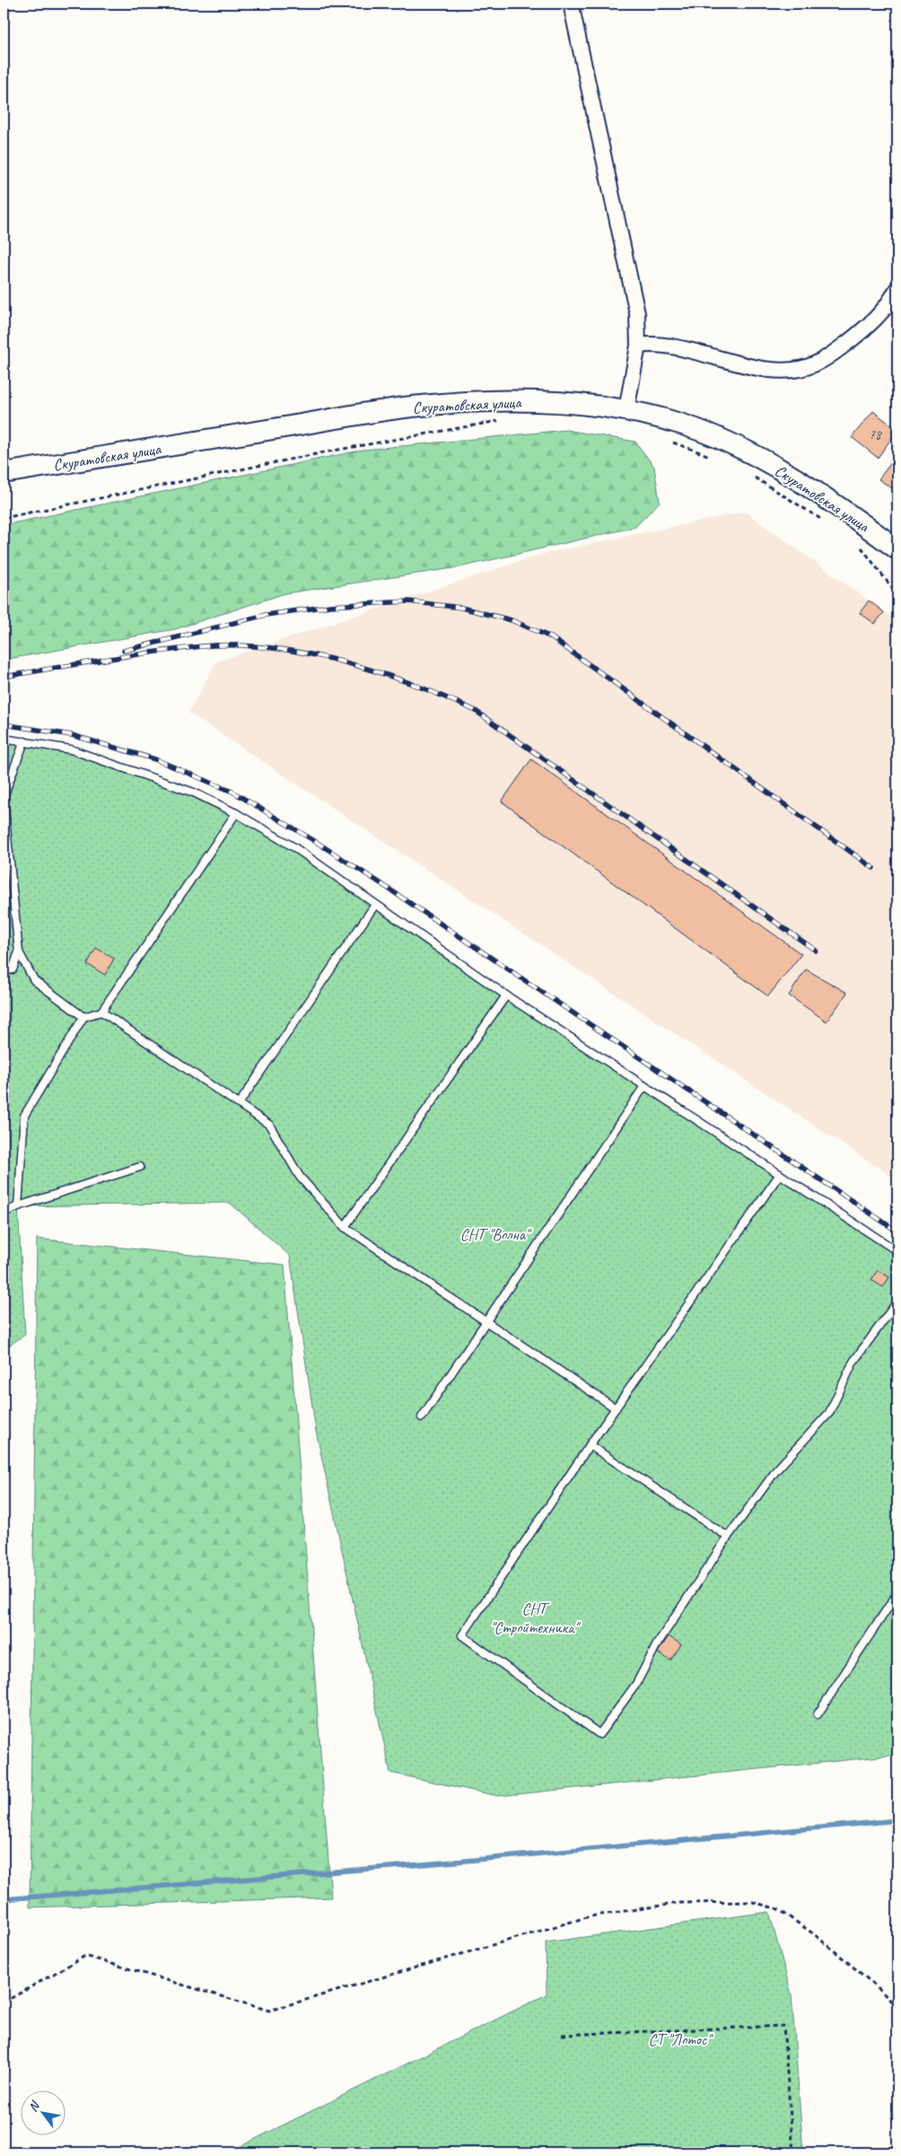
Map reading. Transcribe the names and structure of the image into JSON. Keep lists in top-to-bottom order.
{
  "streets": {
    "street": ["Скуратовская улица"]
  },
  "parks": ["СНТ \"Волна\"", "СНТ \"Стройтехника\"", "СТ \"Лотос\""],
  "house_numbers": ["78"],
  "north": "top left"
}
